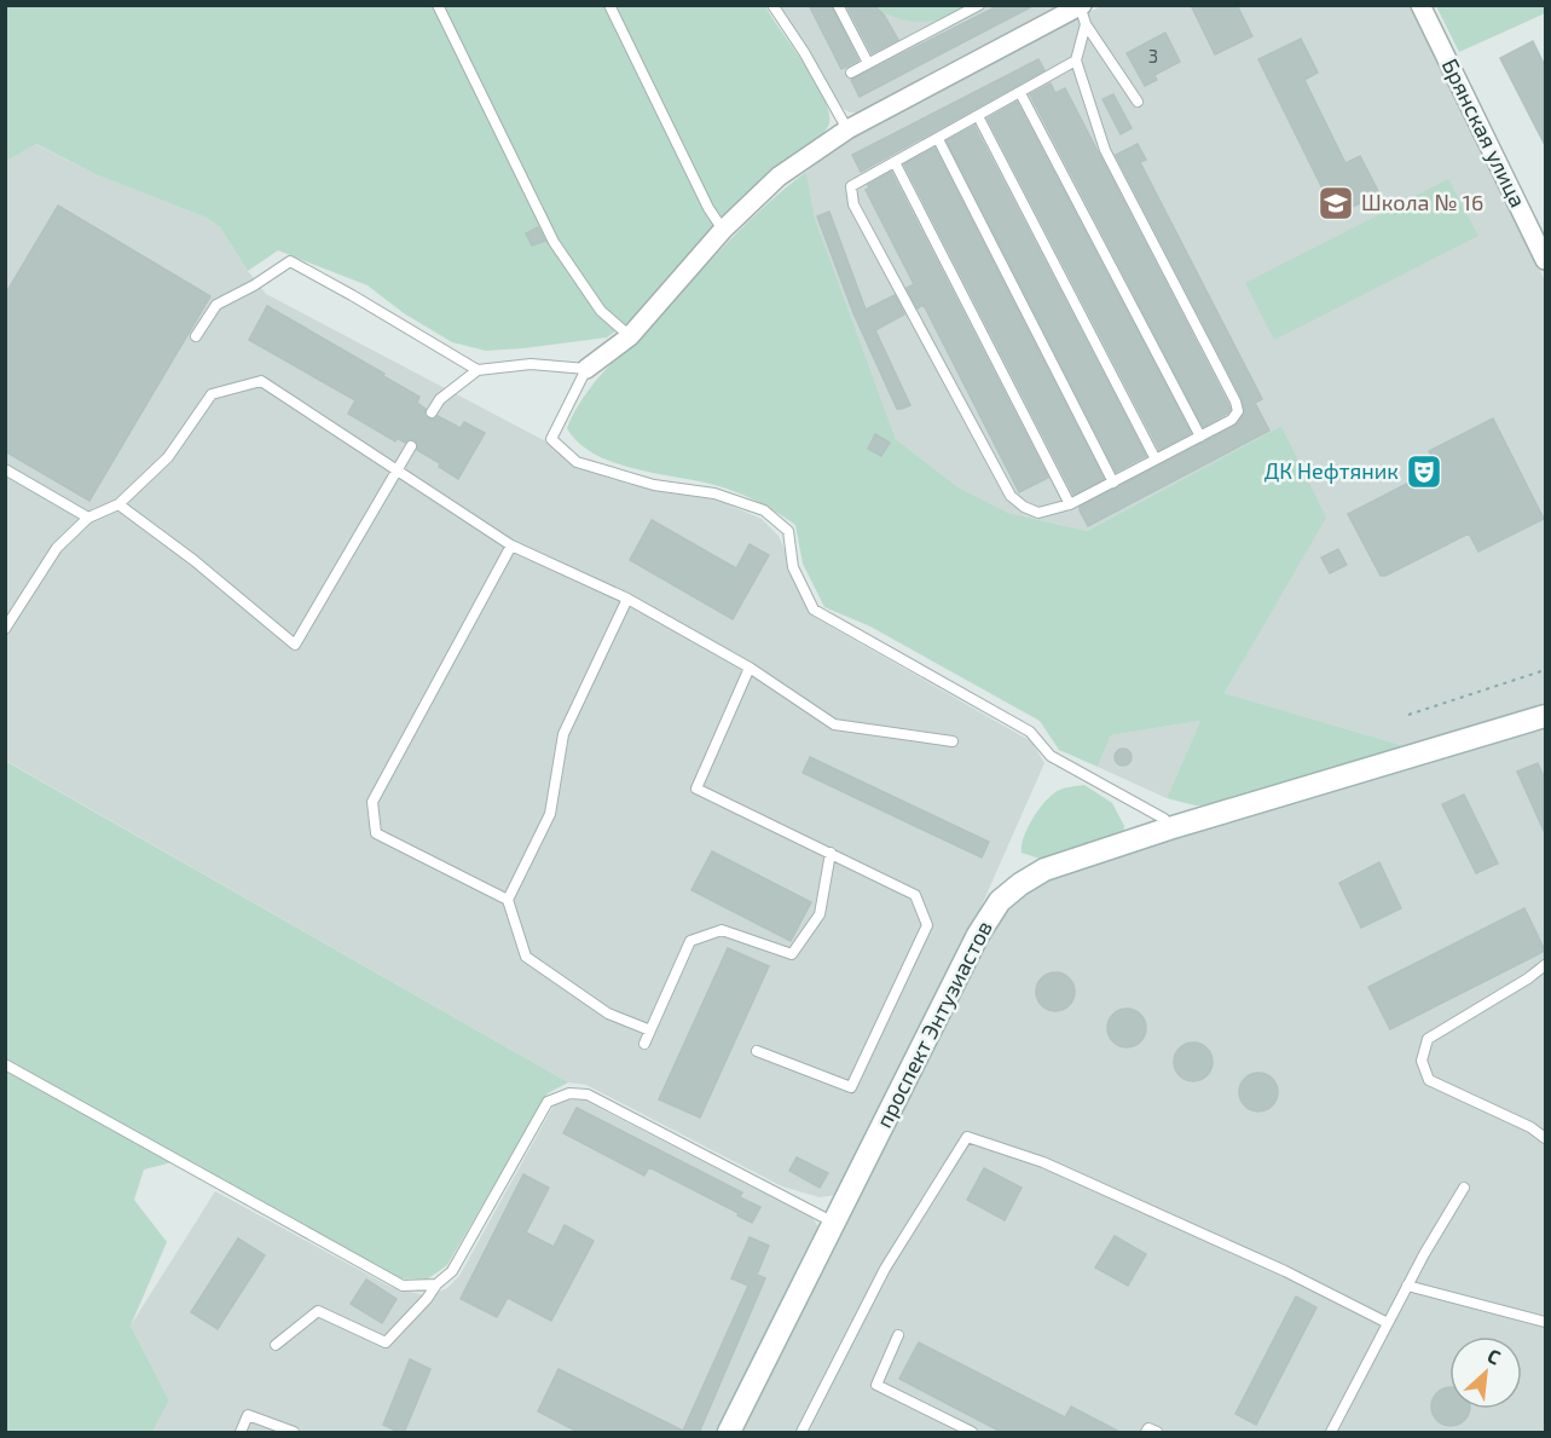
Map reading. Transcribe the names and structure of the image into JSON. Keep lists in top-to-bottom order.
{
  "streets": {
    "street": ["Брянская улица", "проспект Энтузиастов"]
  },
  "places": {
    "school or university": ["Школа № 16"],
    "theatre": ["ДК Нефтяник"]
  },
  "house_numbers": ["3"],
  "north": "top right"
}
